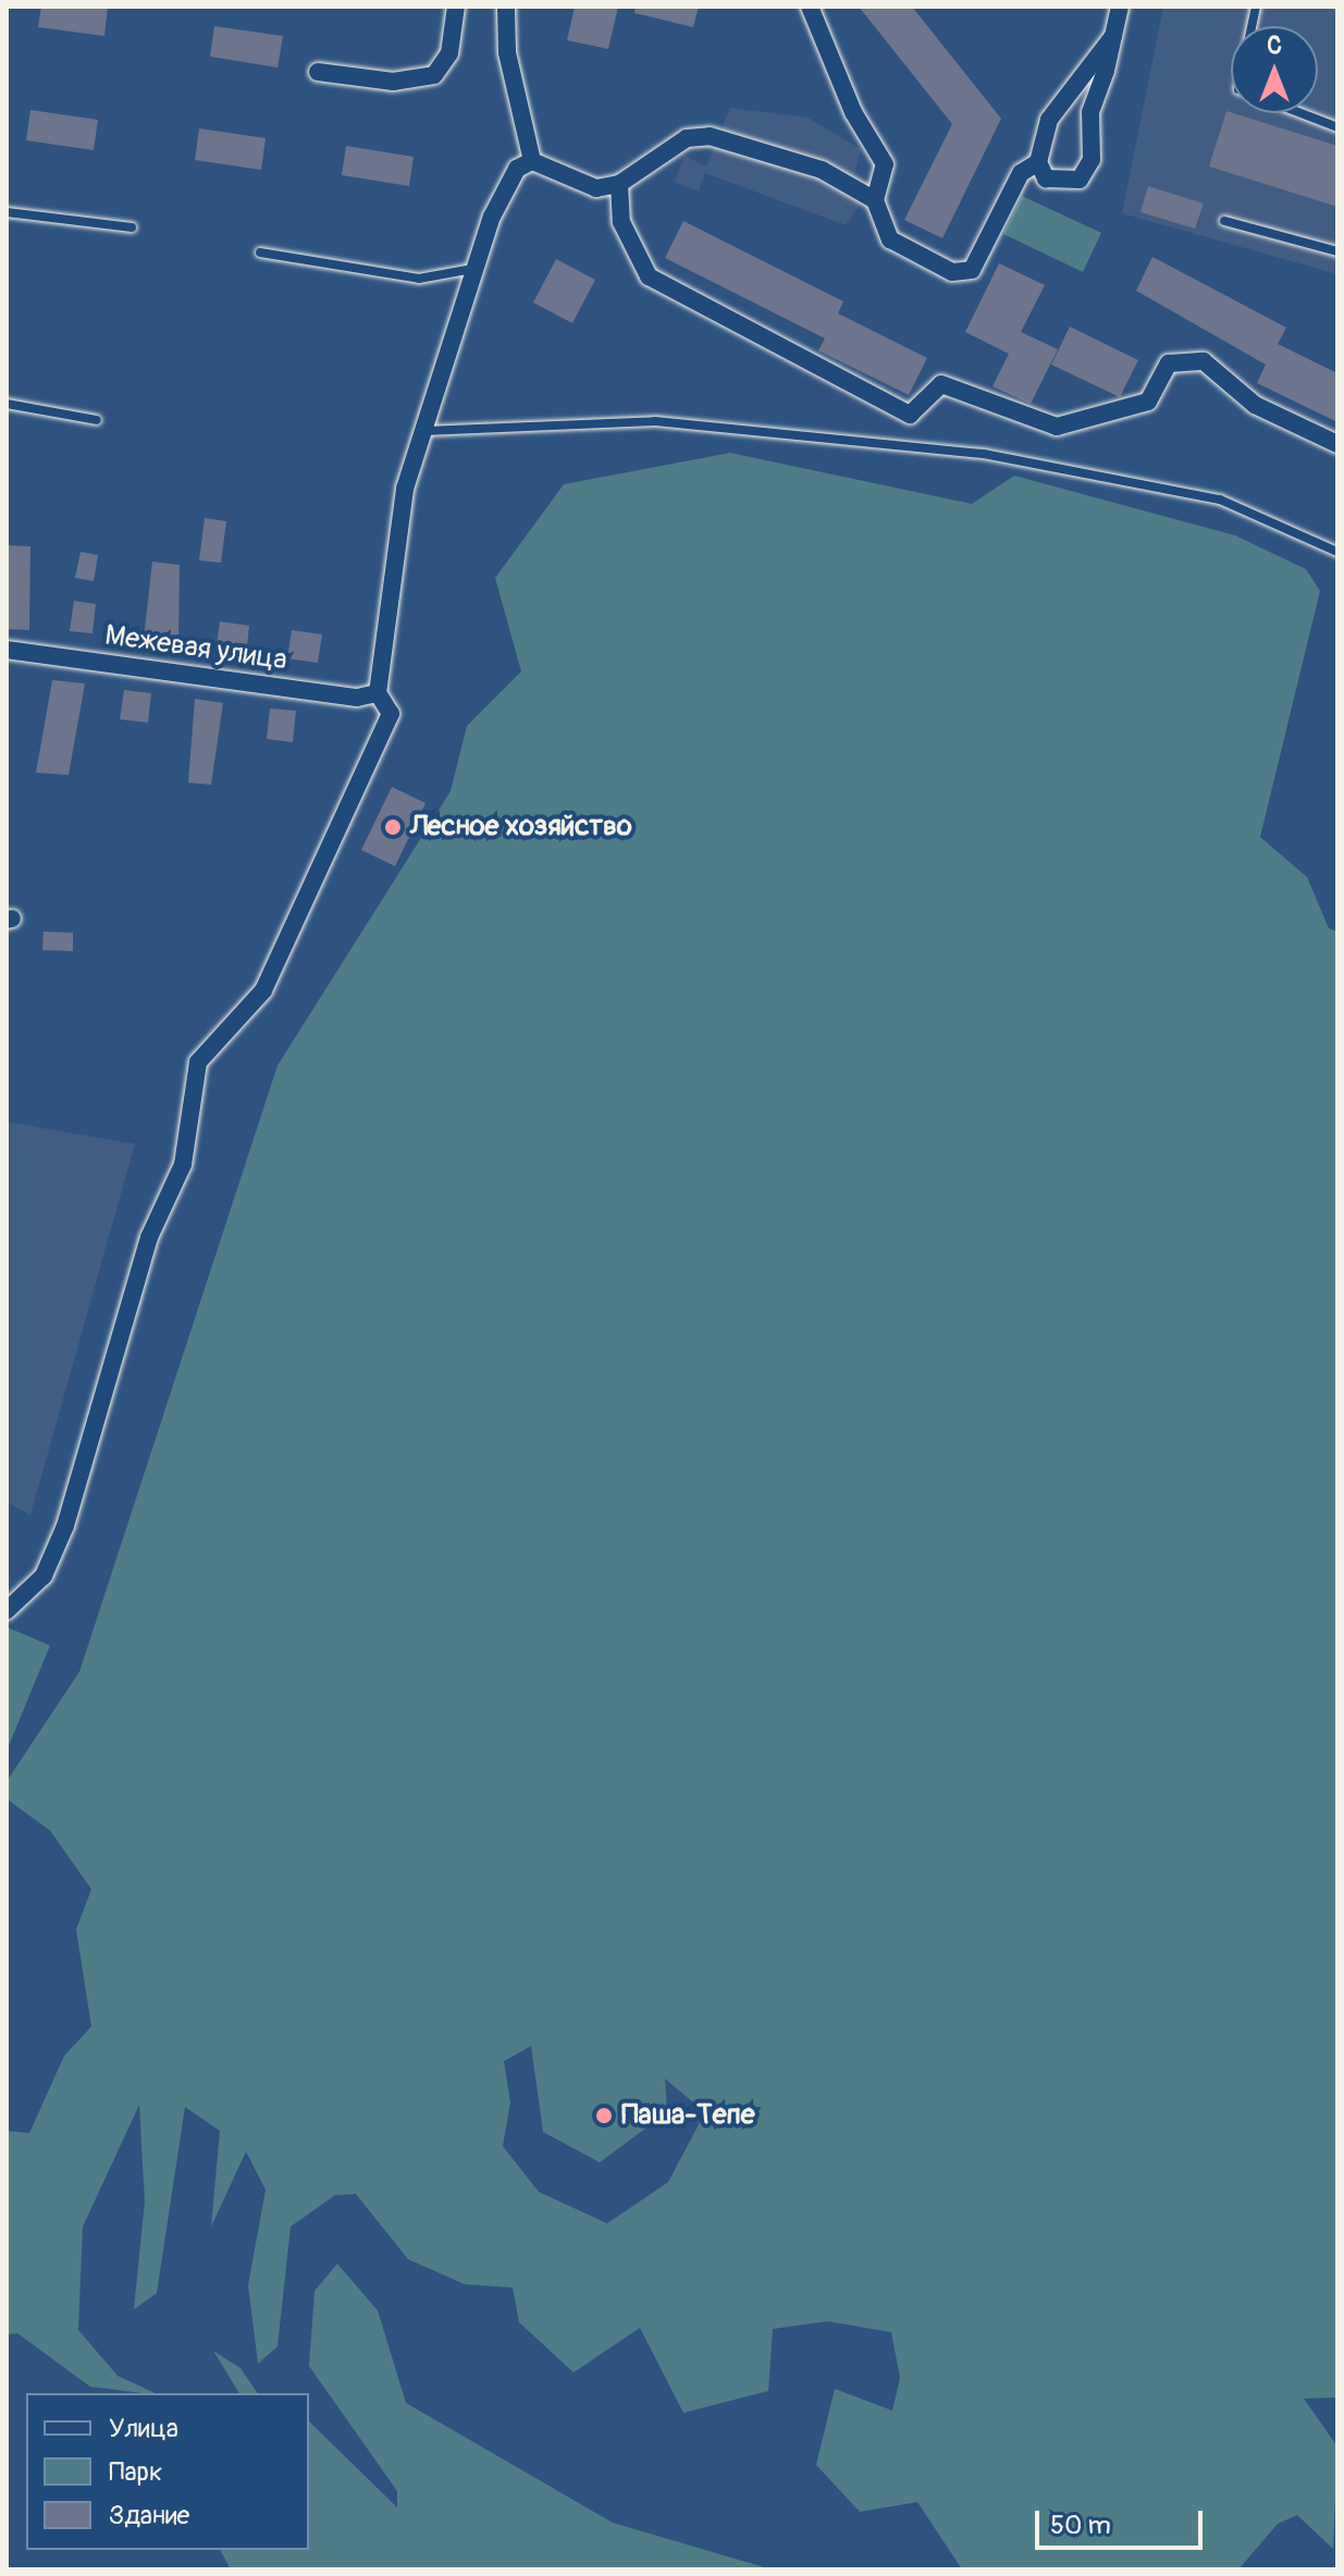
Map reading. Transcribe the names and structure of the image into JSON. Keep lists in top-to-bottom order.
{
  "streets": {
    "street": ["Межевая улица"]
  },
  "places": ["Лесное хозяйство", "Паша-Тепе"],
  "legend": ["Улица", "Парк", "Здание"],
  "scale_bar": "50 m",
  "north": "top"
}
